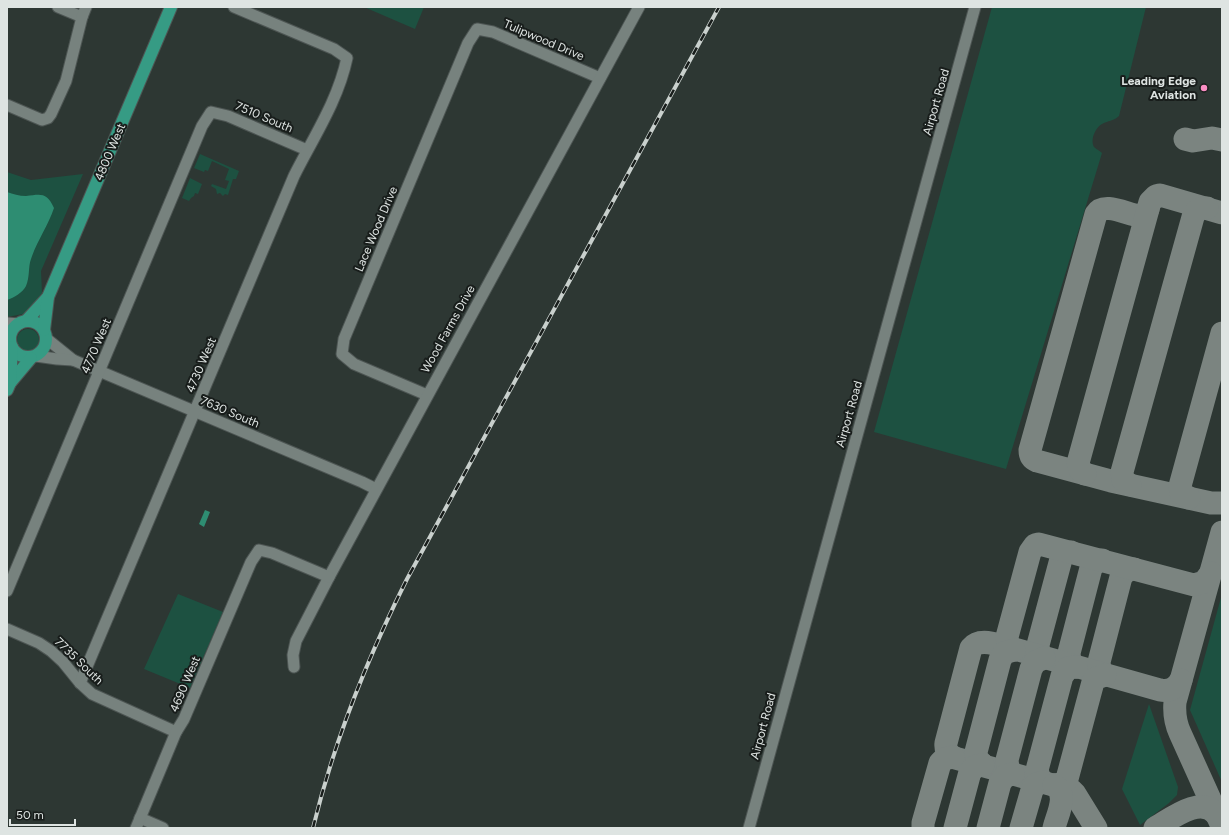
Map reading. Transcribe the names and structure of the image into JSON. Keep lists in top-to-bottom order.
{
  "streets": {
    "main road": ["4800 West"],
    "street": [
      "Tulipwood Drive",
      "Airport Road",
      "7510 South",
      "Lace Wood Drive",
      "Wood Farms Drive",
      "4770 West",
      "4730 West",
      "7630 South",
      "7735 South",
      "4690 West"
    ]
  },
  "crossings": [
    ["Tulipwood Drive", "Lace Wood Drive"],
    ["Tulipwood Drive", "Wood Farms Drive"],
    ["7510 South", "4770 West"],
    ["7510 South", "4730 West"],
    ["4800 West", "7630 South"],
    ["Lace Wood Drive", "Wood Farms Drive"],
    ["Wood Farms Drive", "7630 South"],
    ["Wood Farms Drive", "4690 West"],
    ["4770 West", "7630 South"],
    ["4730 West", "7630 South"],
    ["4730 West", "7735 South"],
    ["7735 South", "4690 West"]
  ],
  "places": ["Leading Edge Aviation"],
  "scale_bar": "50 m"
}
